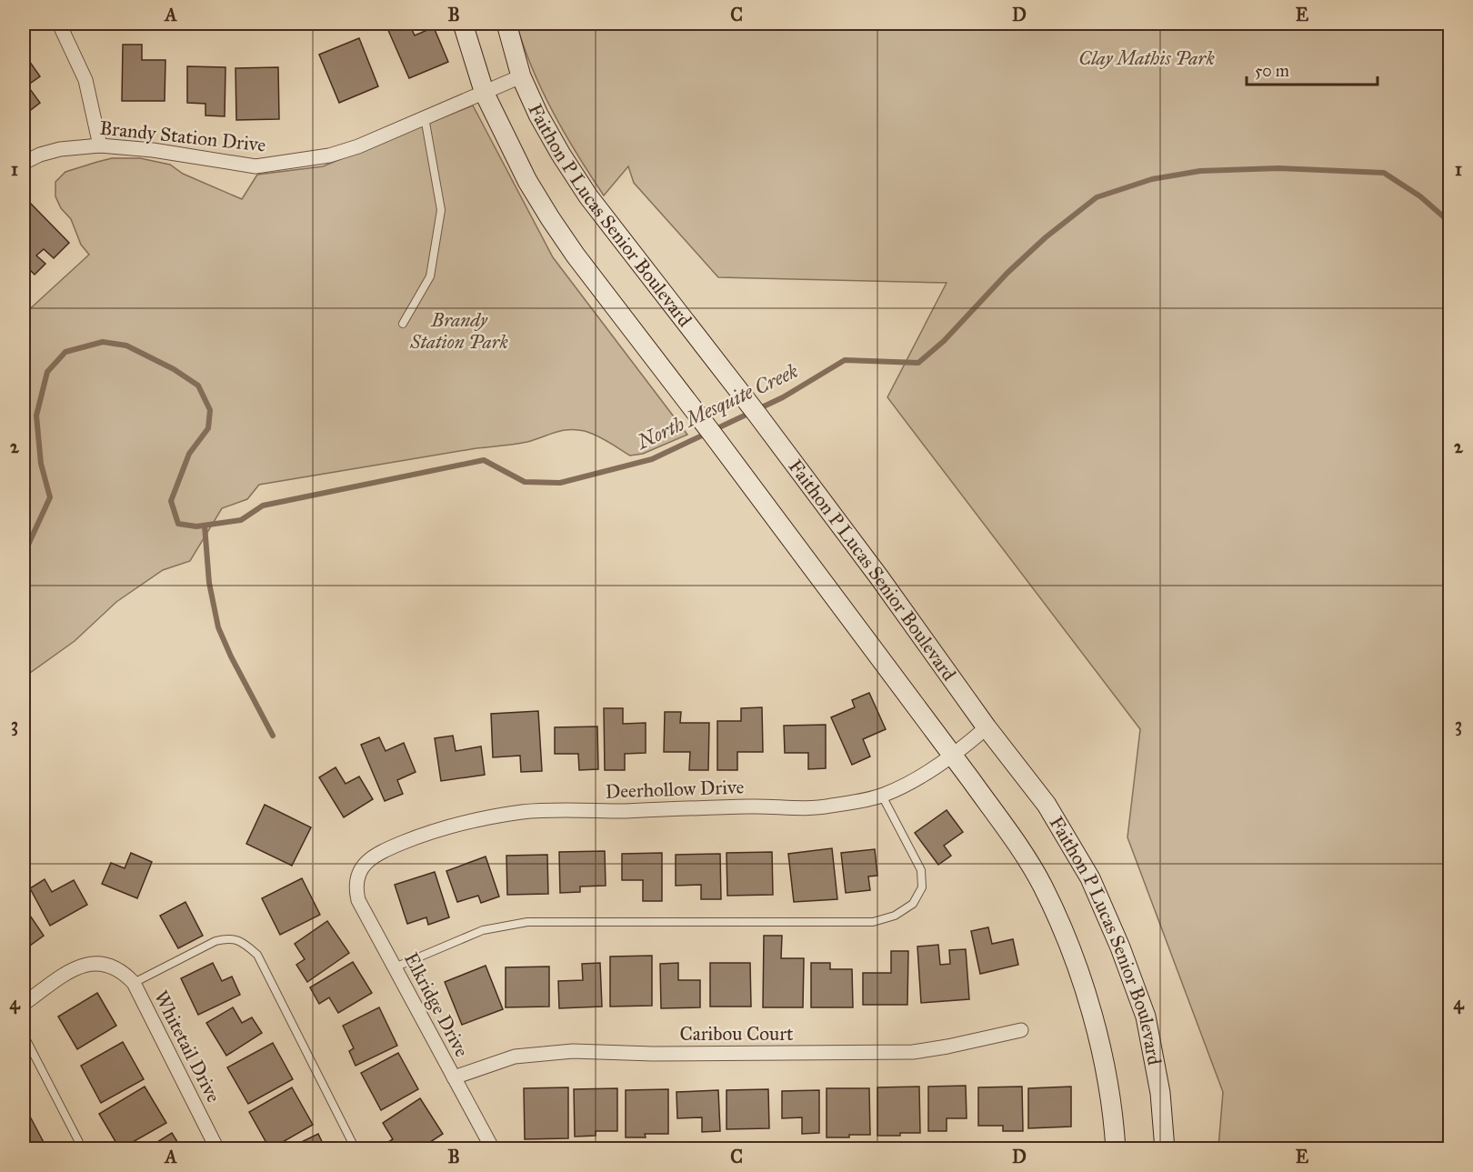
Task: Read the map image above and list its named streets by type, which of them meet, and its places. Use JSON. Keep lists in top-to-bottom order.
{
  "streets": {
    "main road": ["Faithon P Lucas Senior Boulevard"],
    "street": [
      "Brandy Station Drive",
      "Deerhollow Drive",
      "Elkridge Drive",
      "Caribou Court",
      "Whitetail Drive"
    ]
  },
  "crossings": [
    ["Brandy Station Drive", "Faithon P Lucas Senior Boulevard"],
    ["Faithon P Lucas Senior Boulevard", "Deerhollow Drive"],
    ["Deerhollow Drive", "Elkridge Drive"],
    ["Elkridge Drive", "Caribou Court"]
  ],
  "water": ["North Mesquite Creek"],
  "parks": ["Clay Mathis Park", "Brandy Station Park"],
  "scale_bar": "50 m",
  "grid": {
    "columns": [
      "A",
      "B",
      "C",
      "D",
      "E"
    ],
    "rows": [
      "1",
      "2",
      "3",
      "4"
    ]
  }
}
